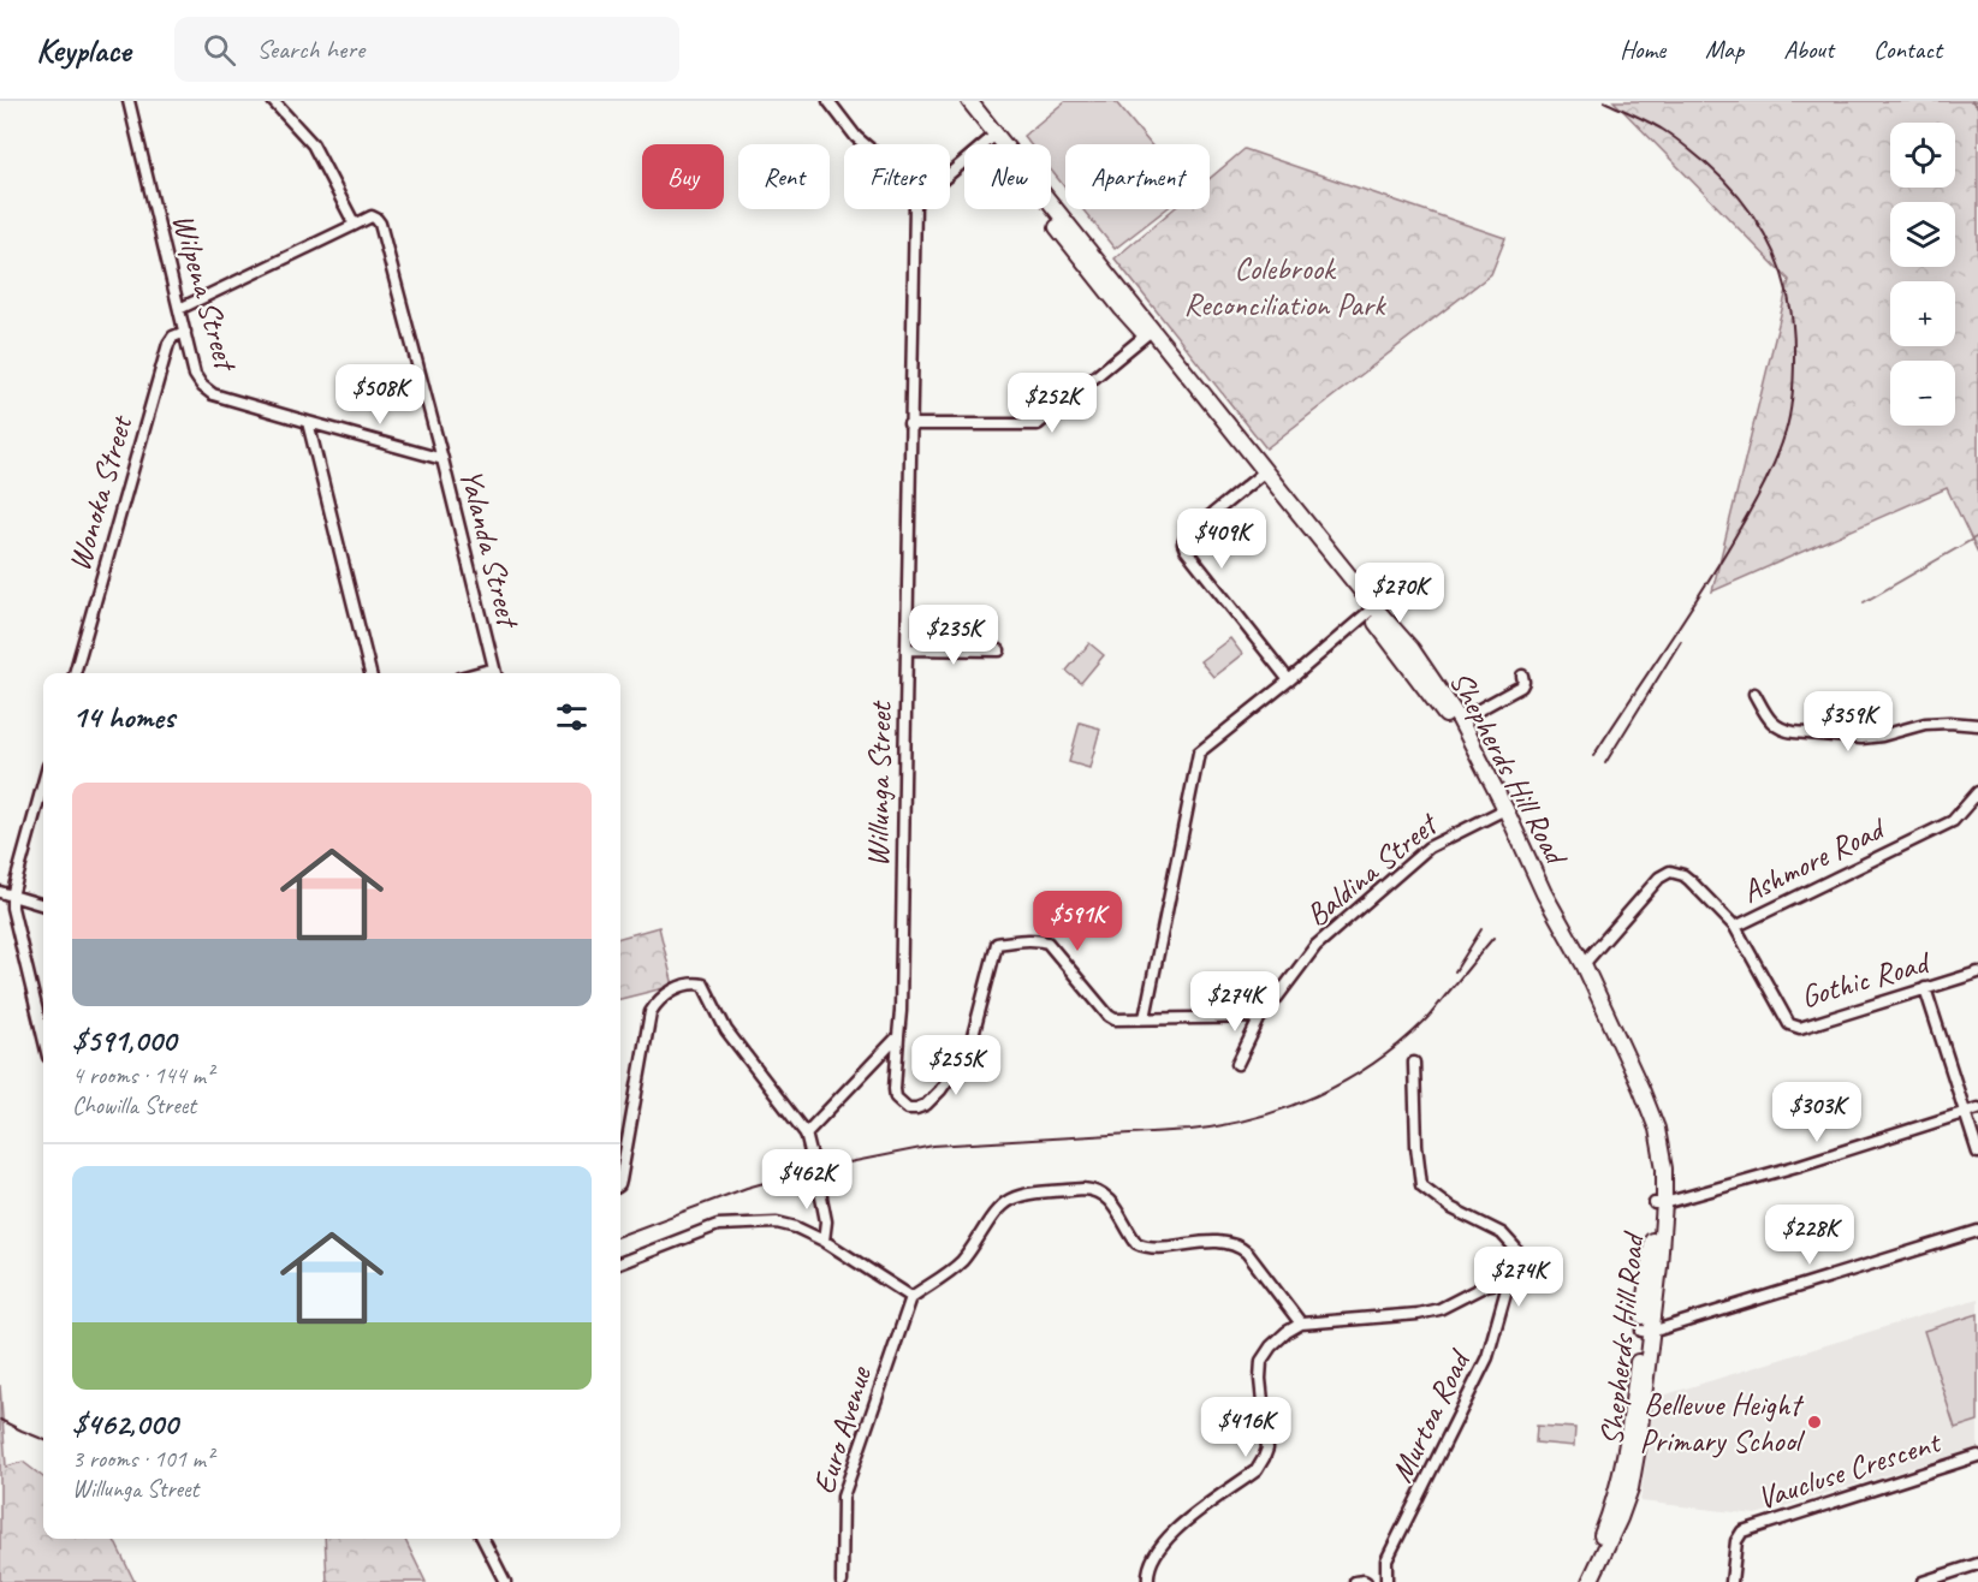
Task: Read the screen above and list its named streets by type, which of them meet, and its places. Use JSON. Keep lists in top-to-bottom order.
{
  "streets": {
    "main road": ["Shepherds Hill Road"],
    "street": [
      "Wilpena Street",
      "Wonoka Street",
      "Yalanda Street",
      "Willunga Street",
      "Ashmore Road",
      "Baldina Street",
      "Gothic Road",
      "Murtoa Road",
      "Euro Avenue",
      "Vaucluse Crescent"
    ]
  },
  "crossings": [
    ["Wilpena Street", "Wonoka Street"],
    ["Wilpena Street", "Yalanda Street"],
    ["Shepherds Hill Road", "Ashmore Road"],
    ["Shepherds Hill Road", "Baldina Street"],
    ["Ashmore Road", "Gothic Road"]
  ],
  "parks": ["Colebrook Reconciliation Park"],
  "places": ["Bellevue Height Primary School"],
  "page": {
    "header": "Keyplace",
    "search": "Search here",
    "nav": [
      "Home",
      "Map",
      "About",
      "Contact"
    ],
    "map_buttons": ["+", "−"],
    "chip": [
      "Buy",
      "Rent",
      "Filters",
      "New",
      "Apartment"
    ],
    "price": [
      "$508K",
      "$252K",
      "$409K",
      "$270K",
      "$235K",
      "$359K",
      "$591K",
      "$274K",
      "$255K",
      "$303K",
      "$462K",
      "$228K",
      "$274K",
      "$416K"
    ],
    "heading": "14 homes",
    "list": [
      {
        "name": "$591,000",
        "note": "4 rooms · 144 m² · Chowilla Street"
      },
      {
        "name": "$462,000",
        "note": "3 rooms · 101 m² · Willunga Street"
      }
    ]
  }
}
